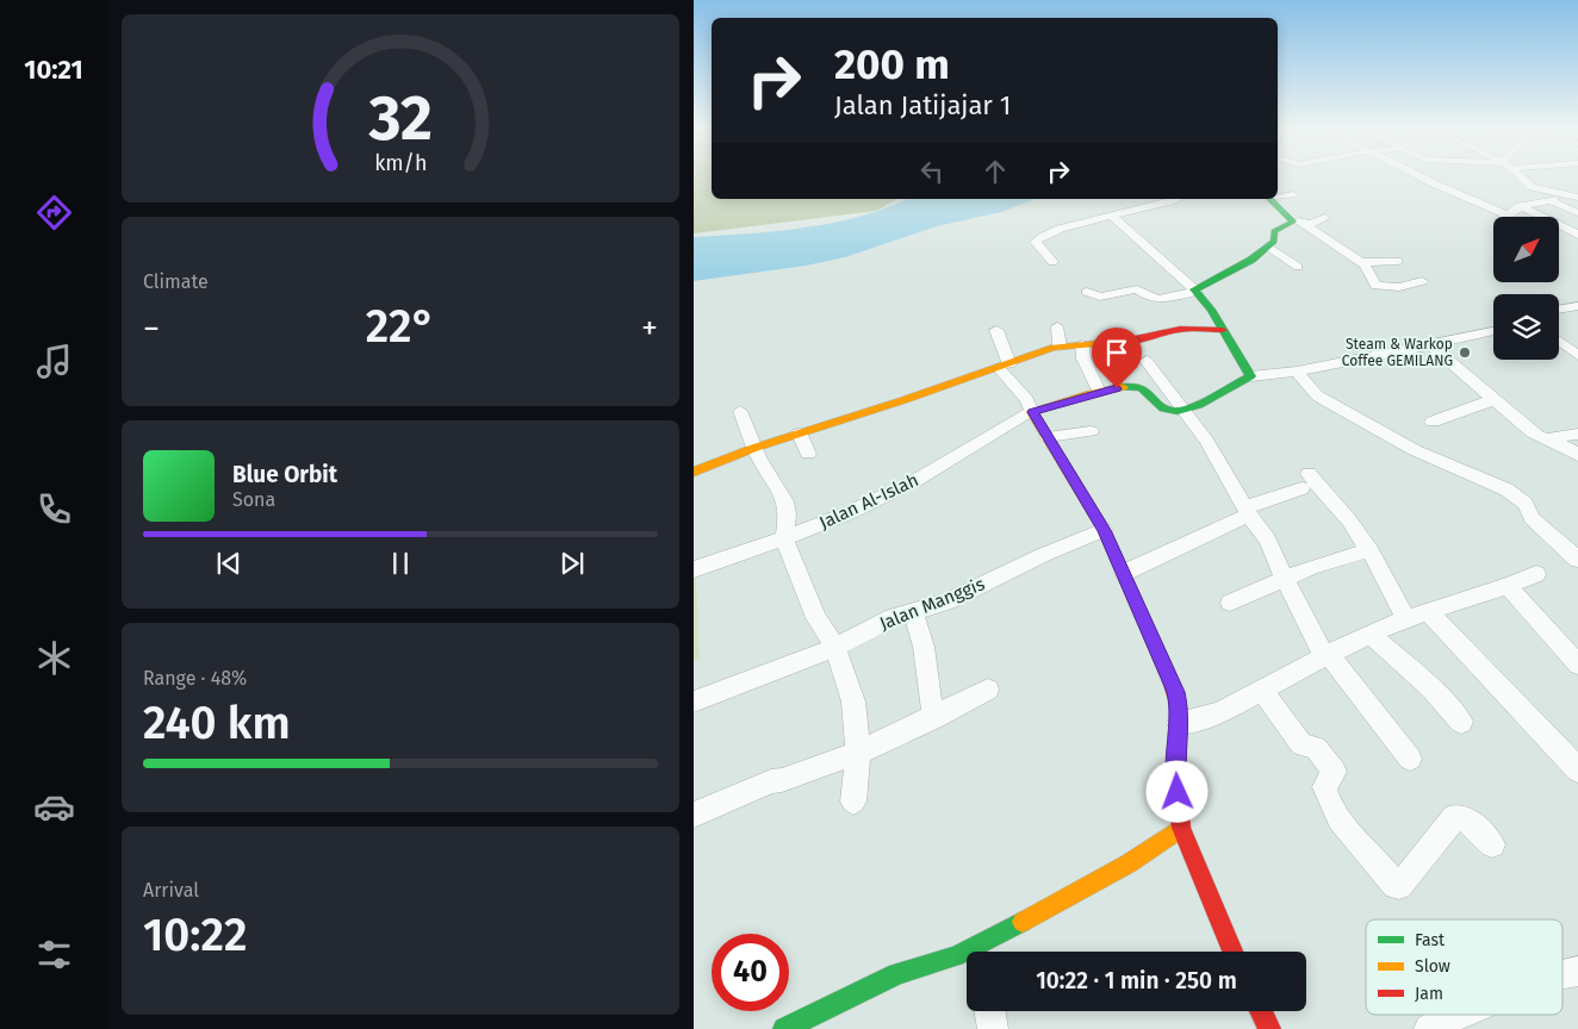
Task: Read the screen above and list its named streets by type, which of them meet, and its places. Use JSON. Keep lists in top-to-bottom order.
{
  "streets": {
    "street": ["Jalan Al-Islah", "Jalan Manggis"]
  },
  "places": ["Steam & Warkop Coffee GEMILANG"],
  "legend": ["Fast", "Slow", "Jam"],
  "north": "top right",
  "page": {
    "tabs": "10:21",
    "turn": ["200 m", "Jalan Jatijajar 1"],
    "tile": [
      "Climate",
      ["Range · 48%", "240 km"],
      ["Arrival", "10:22"]
    ],
    "heat": ["−", "22°", "+"],
    "song": ["Blue Orbit", "Sona"],
    "limit": "40",
    "trip": "10:22 · 1 min · 250 m",
    "gauge": ["32", "km/h"]
  }
}
